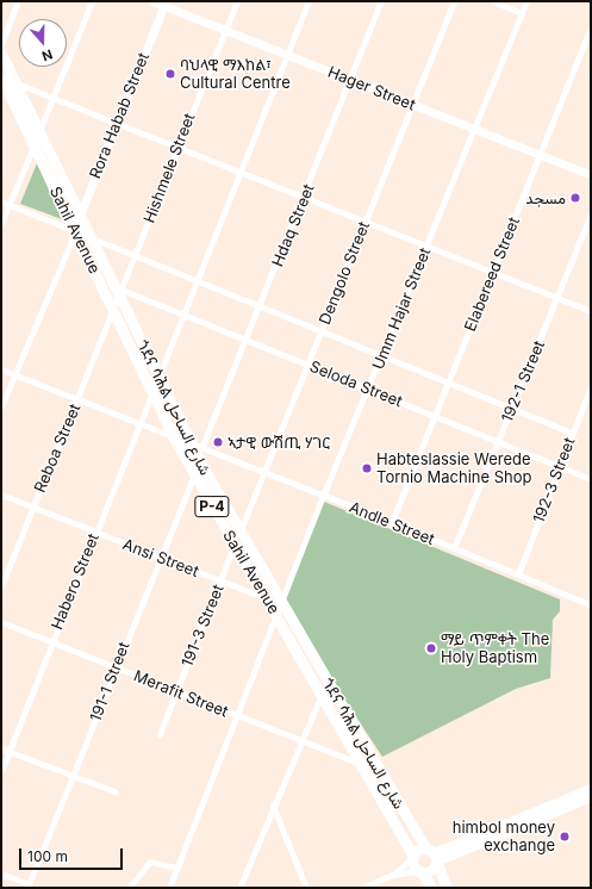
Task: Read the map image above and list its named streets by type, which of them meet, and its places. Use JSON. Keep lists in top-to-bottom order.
{
  "streets": {
    "highway": ["Sahil Avenue", "ጎደና ሳሕል شارع الساحل", "P-4"],
    "street": [
      "Hager Street",
      "Rora Habab Street",
      "Hishmele Street",
      "Hdaq Street",
      "Dengolo Street",
      "Elabereed Street",
      "Umm Hajar Street",
      "192-1 Street",
      "Seloda Street",
      "Reboa Street",
      "192-3 Street",
      "Andle Street",
      "Ansi Street",
      "Habero Street",
      "191-3 Street",
      "191-1 Street",
      "Merafit Street"
    ]
  },
  "crossings": [
    ["Hager Street", "Rora Habab Street"],
    ["Hager Street", "Hishmele Street"],
    ["Hager Street", "Hdaq Street"],
    ["Hager Street", "Dengolo Street"],
    ["Hager Street", "Elabereed Street"],
    ["Hager Street", "Umm Hajar Street"],
    ["Hager Street", "Habero Street"],
    ["Rora Habab Street", "Sahil Avenue"],
    ["Rora Habab Street", "ጎደና ሳሕል شارع الساحل"],
    ["Hishmele Street", "Sahil Avenue"],
    ["Hishmele Street", "Seloda Street"],
    ["Hishmele Street", "ጎደና ሳሕል شارع الساحل"],
    ["Hishmele Street", "Reboa Street"],
    ["Hdaq Street", "Seloda Street"],
    ["Hdaq Street", "ጎደና ሳሕል شارع الساحل"],
    ["Hdaq Street", "Andle Street"],
    ["Sahil Avenue", "Dengolo Street"],
    ["Sahil Avenue", "Umm Hajar Street"],
    ["Sahil Avenue", "ጎደና ሳሕል شارع الساحل"],
    ["Sahil Avenue", "Reboa Street"],
    ["Sahil Avenue", "Andle Street"],
    ["Sahil Avenue", "Ansi Street"],
    ["Sahil Avenue", "Habero Street"],
    ["Sahil Avenue", "191-3 Street"],
    ["Sahil Avenue", "191-1 Street"],
    ["Sahil Avenue", "Merafit Street"],
    ["Dengolo Street", "Seloda Street"],
    ["Dengolo Street", "ጎደና ሳሕል شارع الساحل"],
    ["Dengolo Street", "Andle Street"],
    ["Dengolo Street", "191-3 Street"],
    ["Elabereed Street", "Seloda Street"],
    ["Elabereed Street", "Andle Street"],
    ["Umm Hajar Street", "Seloda Street"],
    ["Umm Hajar Street", "ጎደና ሳሕል شارع الساحل"],
    ["Umm Hajar Street", "Andle Street"],
    ["Umm Hajar Street", "Ansi Street"],
    ["Umm Hajar Street", "Merafit Street"],
    ["192-1 Street", "Seloda Street"],
    ["192-1 Street", "Andle Street"],
    ["Seloda Street", "ጎደና ሳሕል شارع الساحل"],
    ["Seloda Street", "192-3 Street"],
    ["Seloda Street", "Habero Street"],
    ["ጎደና ሳሕል شارع الساحل", "Andle Street"],
    ["ጎደና ሳሕል شارع الساحل", "Ansi Street"],
    ["ጎደና ሳሕል شارع الساحل", "Habero Street"],
    ["ጎደና ሳሕል شارع الساحل", "191-1 Street"],
    ["Reboa Street", "Andle Street"],
    ["Reboa Street", "Ansi Street"],
    ["192-3 Street", "Andle Street"],
    ["Andle Street", "Habero Street"],
    ["Ansi Street", "Habero Street"],
    ["Ansi Street", "191-3 Street"],
    ["Ansi Street", "191-1 Street"],
    ["Habero Street", "Merafit Street"],
    ["191-3 Street", "Merafit Street"],
    ["191-1 Street", "Merafit Street"]
  ],
  "places": [
    "ባህላዊ ማእከል፣ Cultural Centre",
    "مسجد",
    "ኣታዊ ውሽጢ ሃገር",
    "Habteslassie Werede Tornio Machine Shop",
    "ማይ ጥምቀት The Holy Baptism",
    "himbol money exchange"
  ],
  "scale_bar": "100 m",
  "north": "bottom"
}
